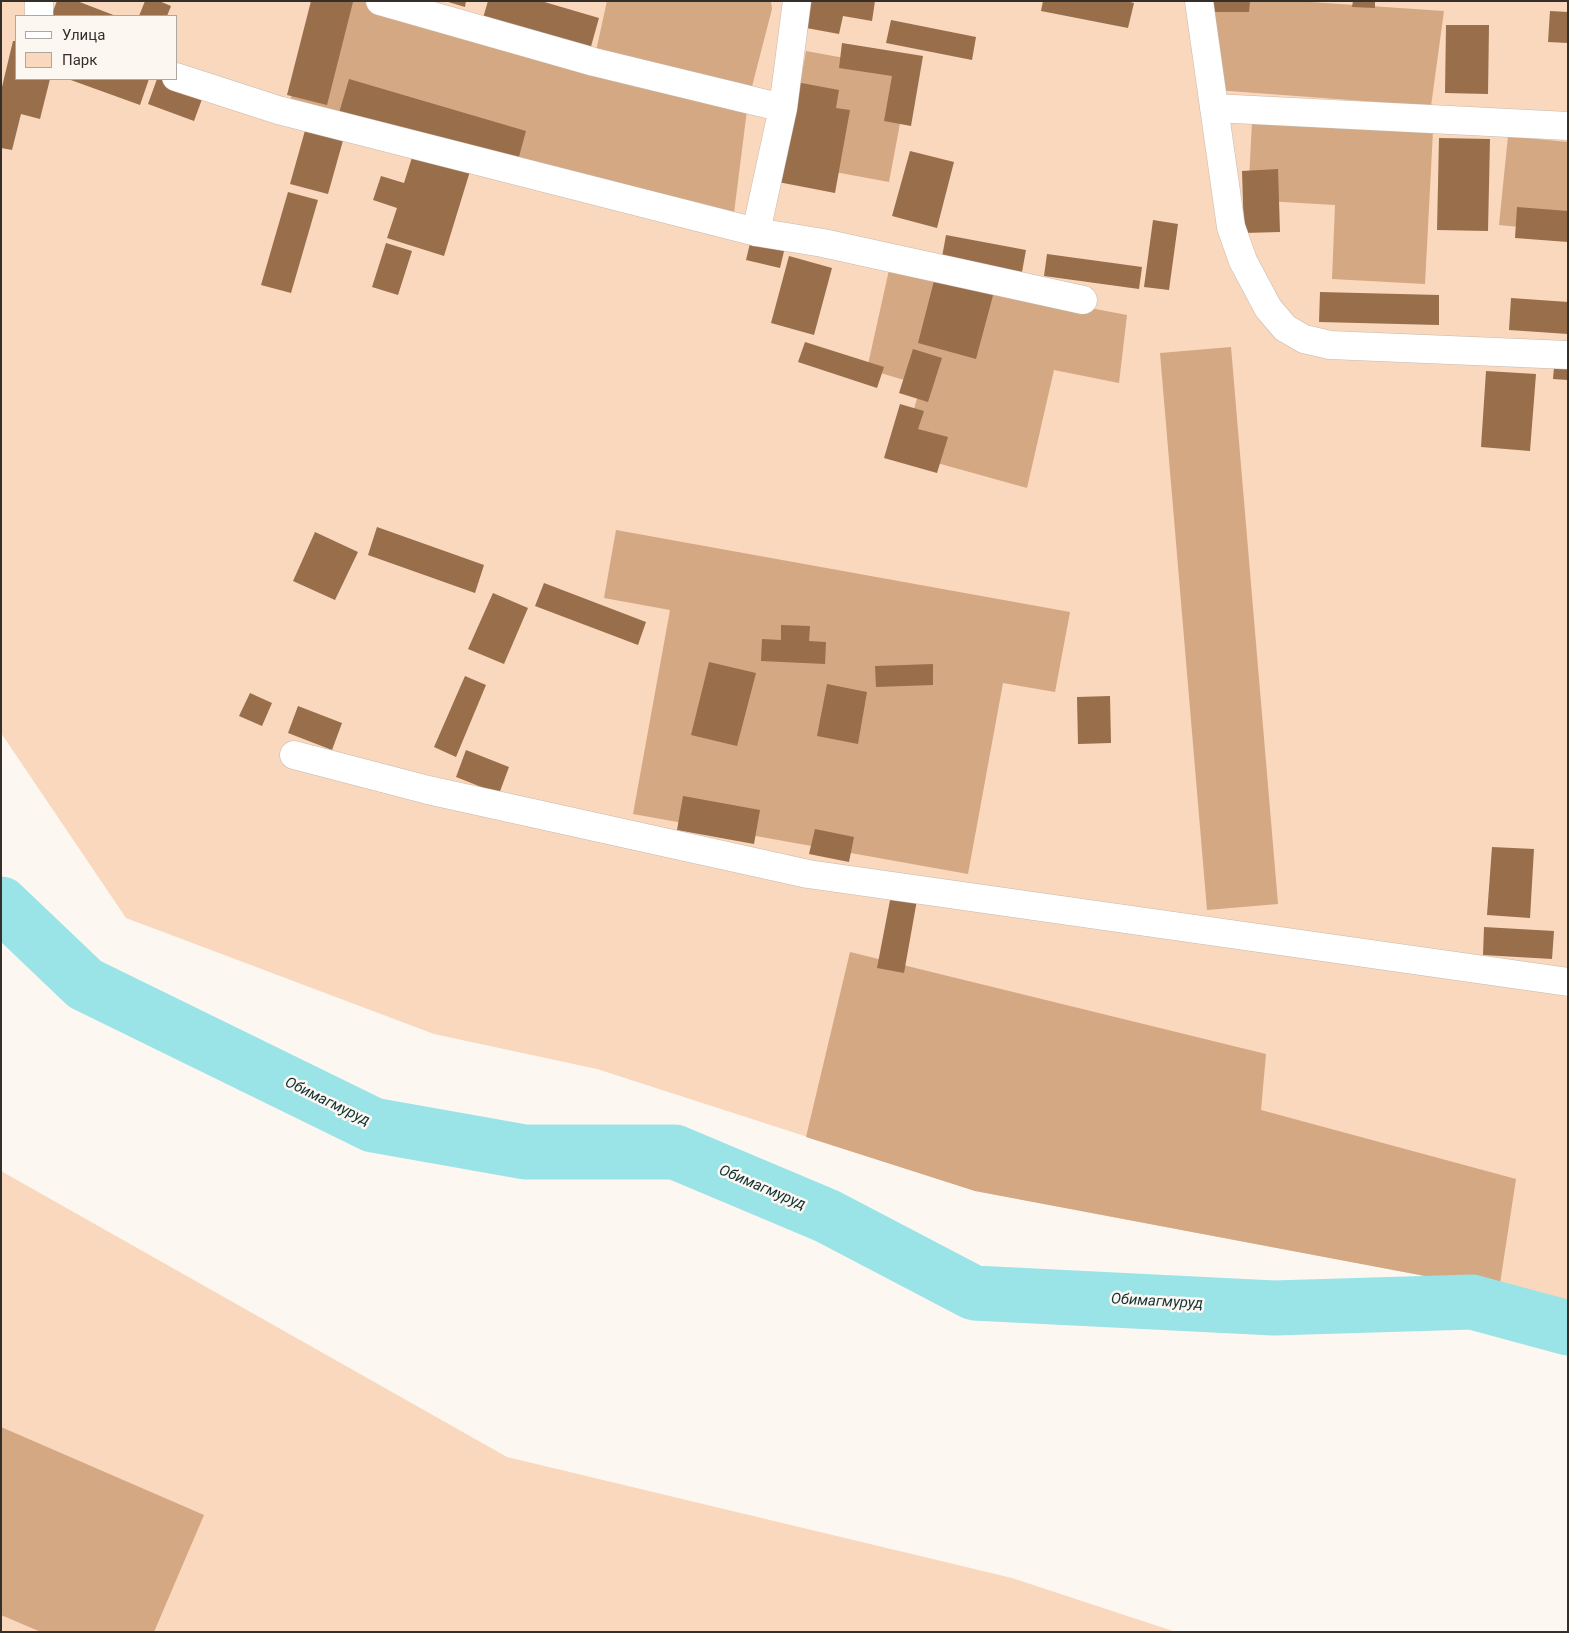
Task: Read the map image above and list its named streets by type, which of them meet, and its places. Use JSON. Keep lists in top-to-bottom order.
{
  "water": ["Обимагмуруд"],
  "legend": ["Улица", "Парк"]
}
